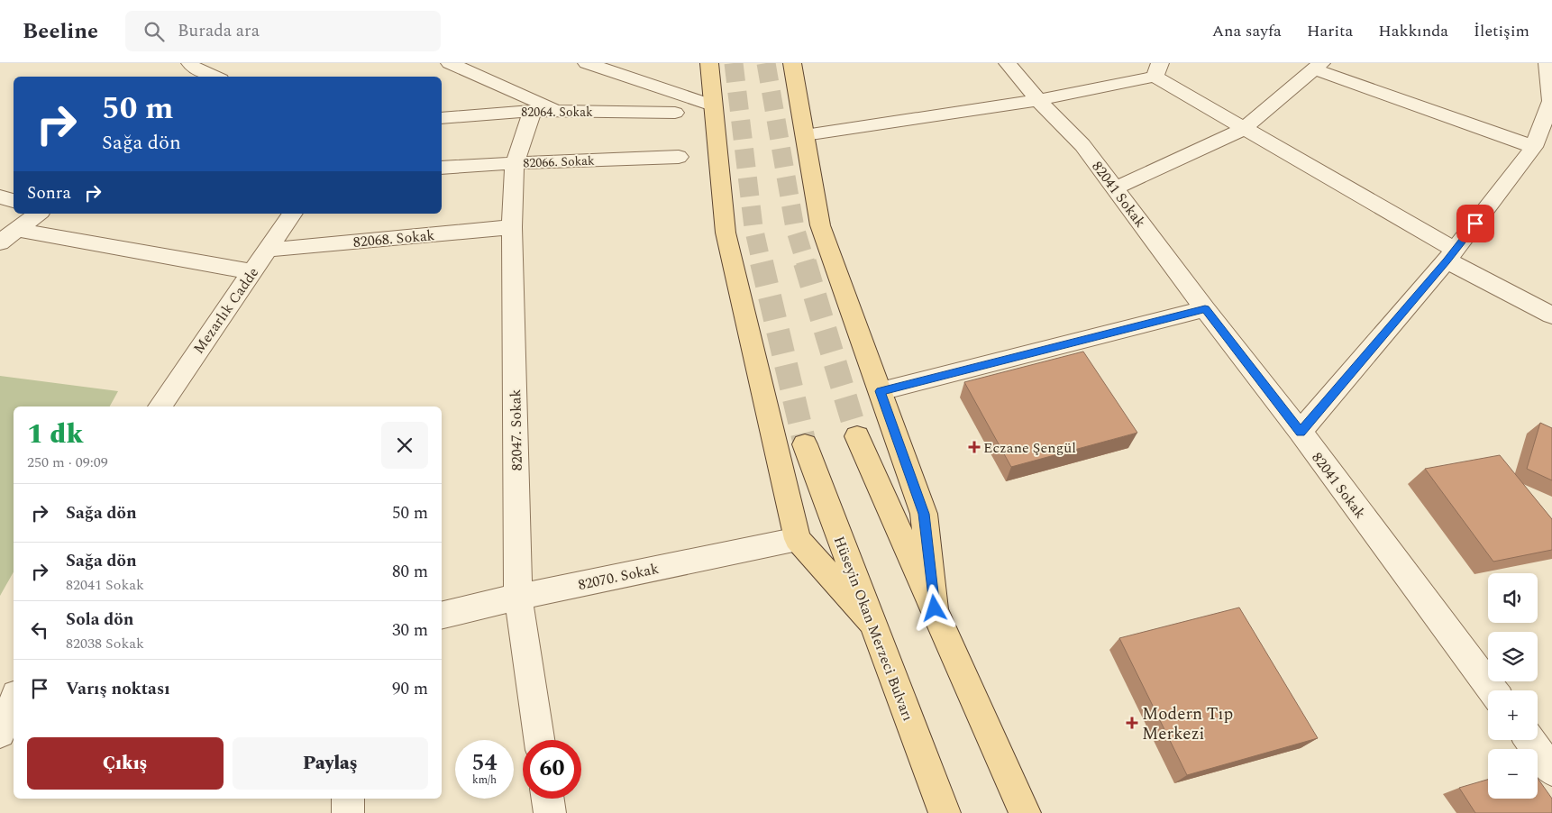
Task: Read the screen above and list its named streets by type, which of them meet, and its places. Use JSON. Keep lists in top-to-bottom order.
{
  "streets": {
    "main road": ["Hüseyin Okan Merzeci Bulvarı"],
    "street": [
      "82064. Sokak",
      "82066. Sokak",
      "82041 Sokak",
      "82068. Sokak",
      "Mezarlık Cadde",
      "82047. Sokak",
      "82070. Sokak"
    ]
  },
  "crossings": [
    ["82064. Sokak", "82047. Sokak"],
    ["82066. Sokak", "82047. Sokak"],
    ["82068. Sokak", "82047. Sokak"],
    ["82047. Sokak", "82070. Sokak"]
  ],
  "places": {
    "health": ["Eczane Şengül", "Modern Tıp Merkezi"]
  },
  "page": {
    "header": "Beeline",
    "search": "Burada ara",
    "nav": [
      "Ana sayfa",
      "Harita",
      "Hakkında",
      "İletişim"
    ],
    "turn": ["50 m", "Sağa dön"],
    "then": "Sonra",
    "heading": ["1 dk", "250 m · 09:09"],
    "list": [
      {
        "name": "Sağa dön",
        "value": "50 m"
      },
      {
        "name": "Sağa dön",
        "note": "82041 Sokak",
        "value": "80 m"
      },
      {
        "name": "Sola dön",
        "note": "82038 Sokak",
        "value": "30 m"
      },
      {
        "name": "Varış noktası",
        "value": "90 m"
      }
    ],
    "map_buttons": ["+", "−"],
    "buttons": ["Çıkış", "Paylaş"],
    "speed": "54 km/h",
    "limit": "60"
  }
}
